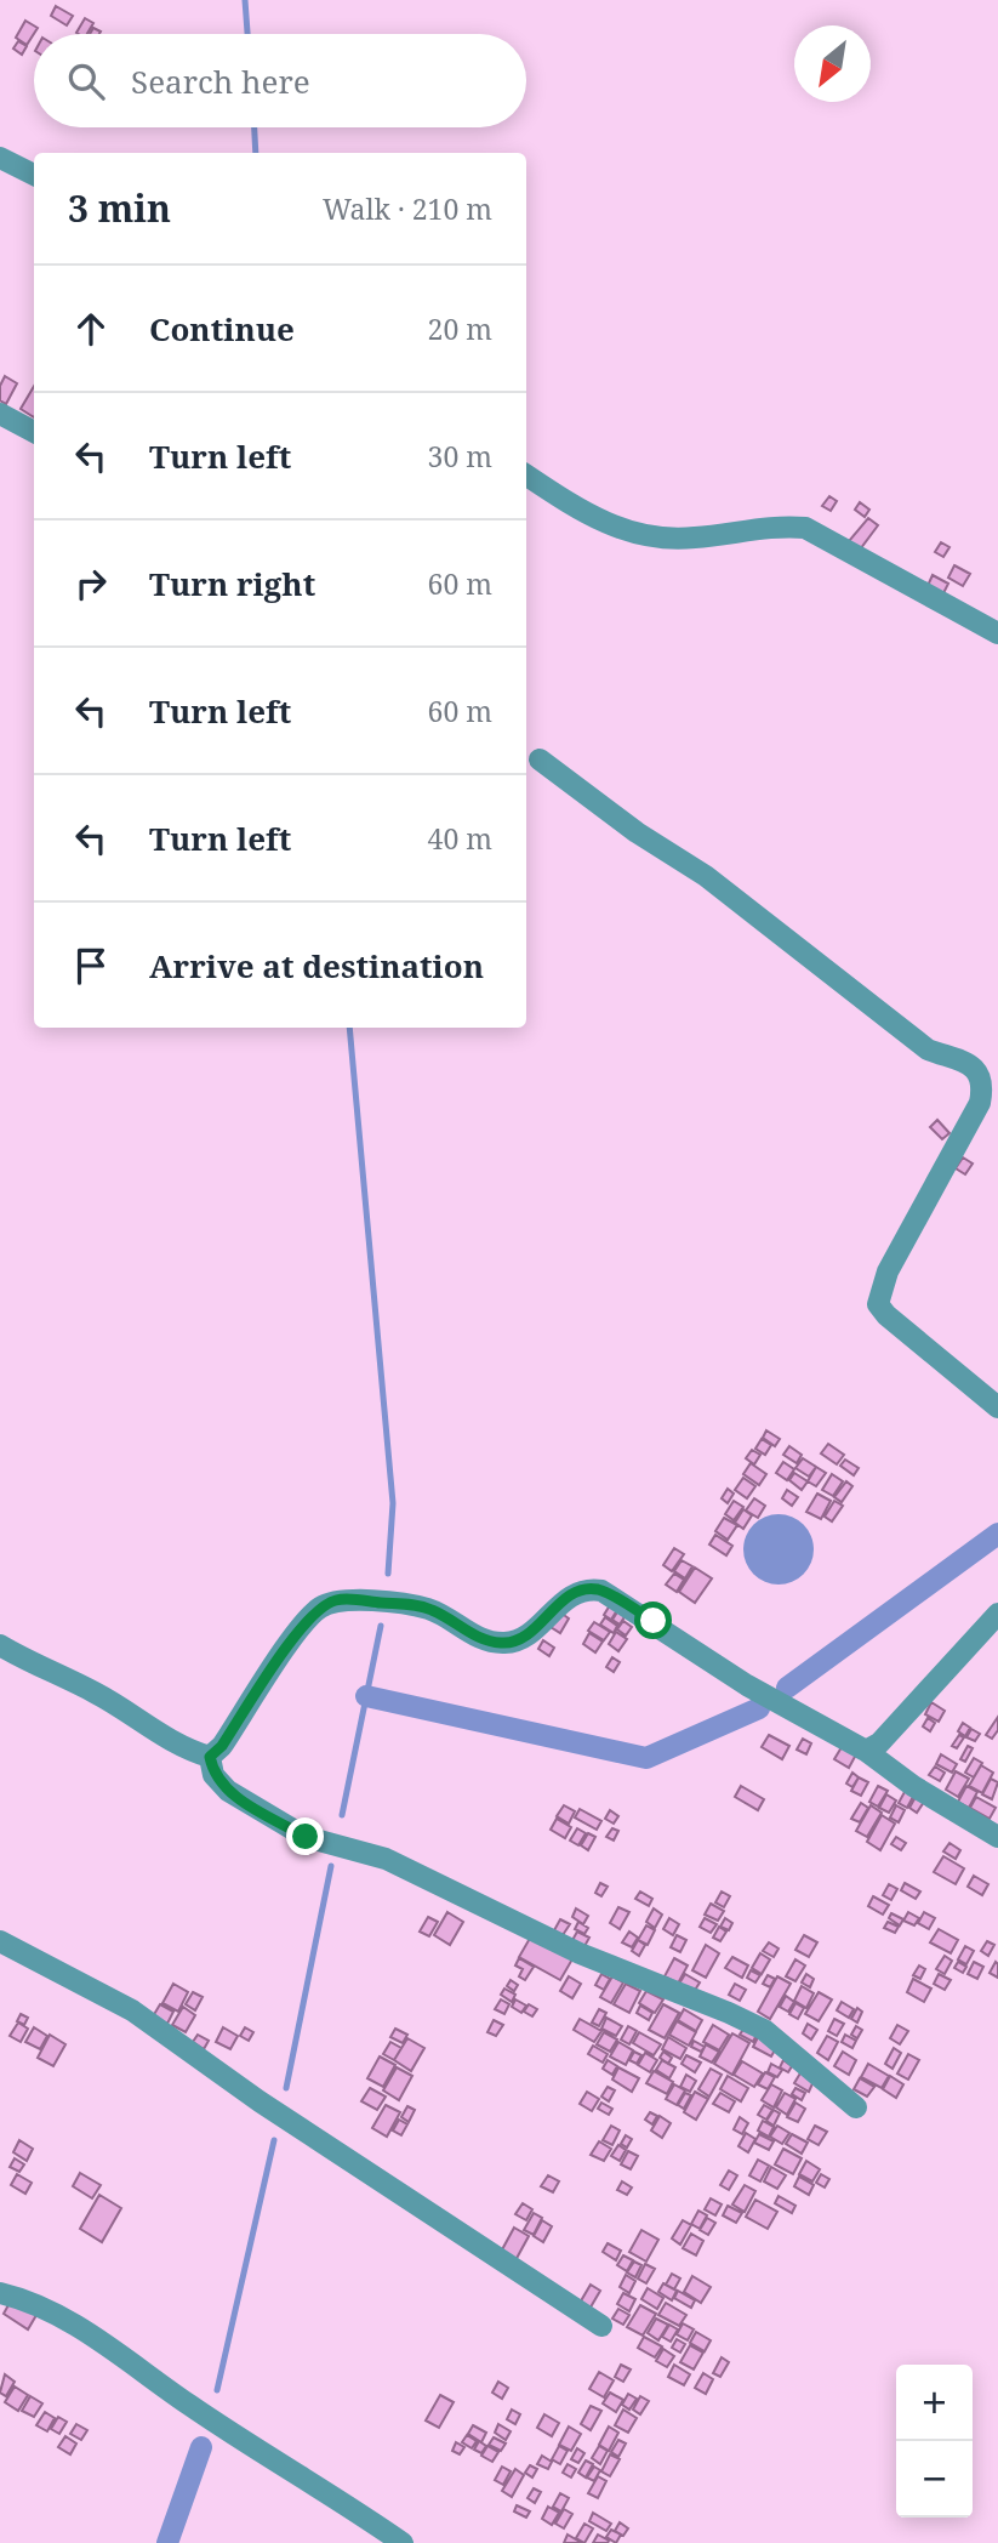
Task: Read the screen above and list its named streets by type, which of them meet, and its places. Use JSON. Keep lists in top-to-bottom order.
{
  "north": "bottom left",
  "page": {
    "search": "Search here",
    "heading": ["3 min", "Walk · 210 m"],
    "list": [
      ["Continue", "20 m"],
      ["Turn left", "30 m"],
      ["Turn right", "60 m"],
      ["Turn left", "60 m"],
      ["Turn left", "40 m"],
      "Arrive at destination"
    ],
    "map_buttons": ["+", "−"]
  }
}
